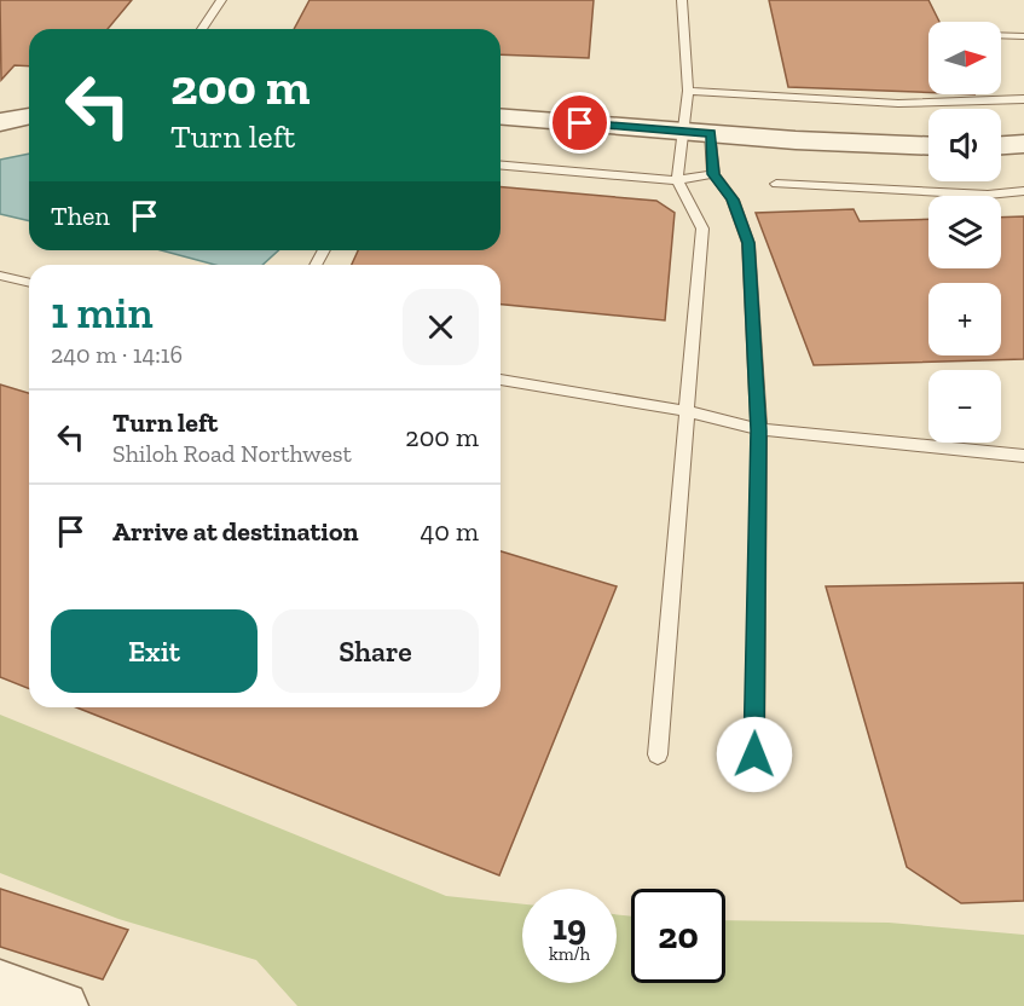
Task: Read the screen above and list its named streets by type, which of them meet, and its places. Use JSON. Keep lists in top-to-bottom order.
{
  "north": "right",
  "page": {
    "map_buttons": ["+", "−"],
    "turn": ["200 m", "Turn left"],
    "then": "Then",
    "heading": ["1 min", "240 m · 14:16"],
    "list": [
      {
        "name": "Turn left",
        "note": "Shiloh Road Northwest",
        "value": "200 m"
      },
      {
        "name": "Arrive at destination",
        "value": "40 m"
      }
    ],
    "buttons": ["Exit", "Share"],
    "speed": "19 km/h",
    "limit": "20"
  }
}
